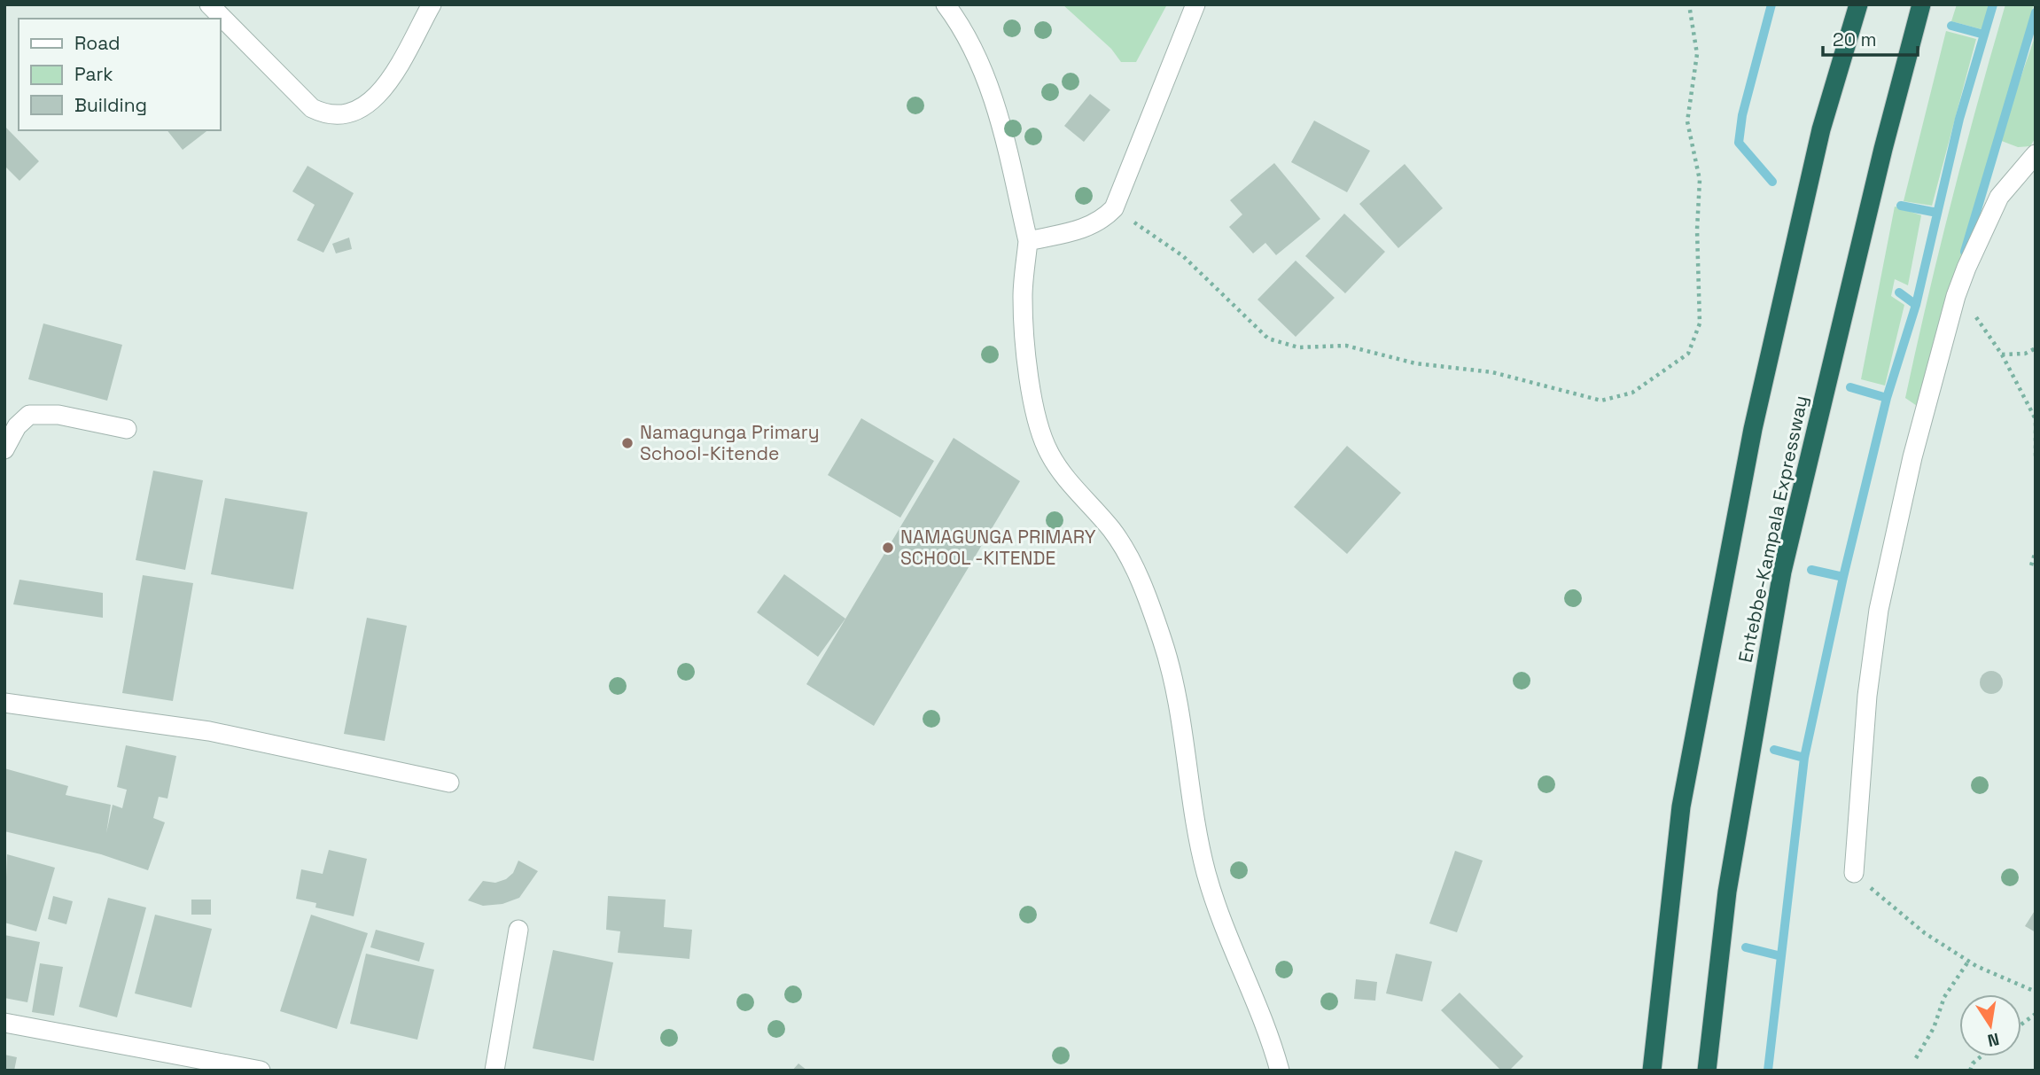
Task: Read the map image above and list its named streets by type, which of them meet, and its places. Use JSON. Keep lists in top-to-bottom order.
{
  "streets": {
    "highway": ["Entebbe-Kampala Expressway"]
  },
  "places": ["Namagunga Primary School-Kitende", "NAMAGUNGA PRIMARY SCHOOL -KITENDE"],
  "legend": ["Road", "Park", "Building"],
  "scale_bar": "20 m",
  "north": "bottom"
}
